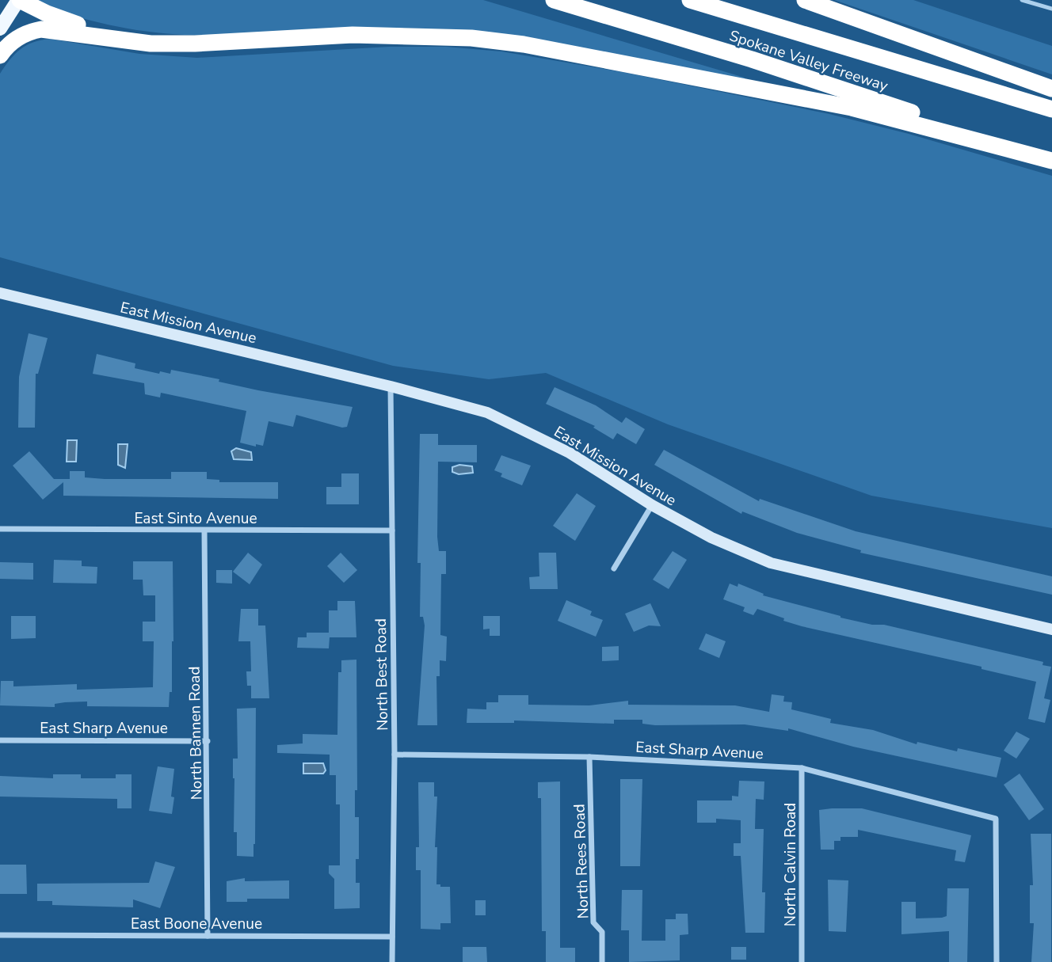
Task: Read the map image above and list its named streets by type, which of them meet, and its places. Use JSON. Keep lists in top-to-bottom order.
{
  "streets": {
    "highway": ["Spokane Valley Freeway"],
    "street": [
      "East Mission Avenue",
      "East Sinto Avenue",
      "North Best Road",
      "East Sharp Avenue",
      "North Bannen Road",
      "North Rees Road",
      "North Calvin Road",
      "East Boone Avenue"
    ]
  },
  "crossings": [
    ["East Mission Avenue", "North Best Road"],
    ["East Sinto Avenue", "North Best Road"],
    ["East Sinto Avenue", "North Bannen Road"],
    ["North Best Road", "East Sharp Avenue"],
    ["North Best Road", "East Boone Avenue"],
    ["East Sharp Avenue", "North Bannen Road"],
    ["East Sharp Avenue", "North Rees Road"],
    ["East Sharp Avenue", "North Calvin Road"],
    ["North Bannen Road", "East Boone Avenue"]
  ]
}
